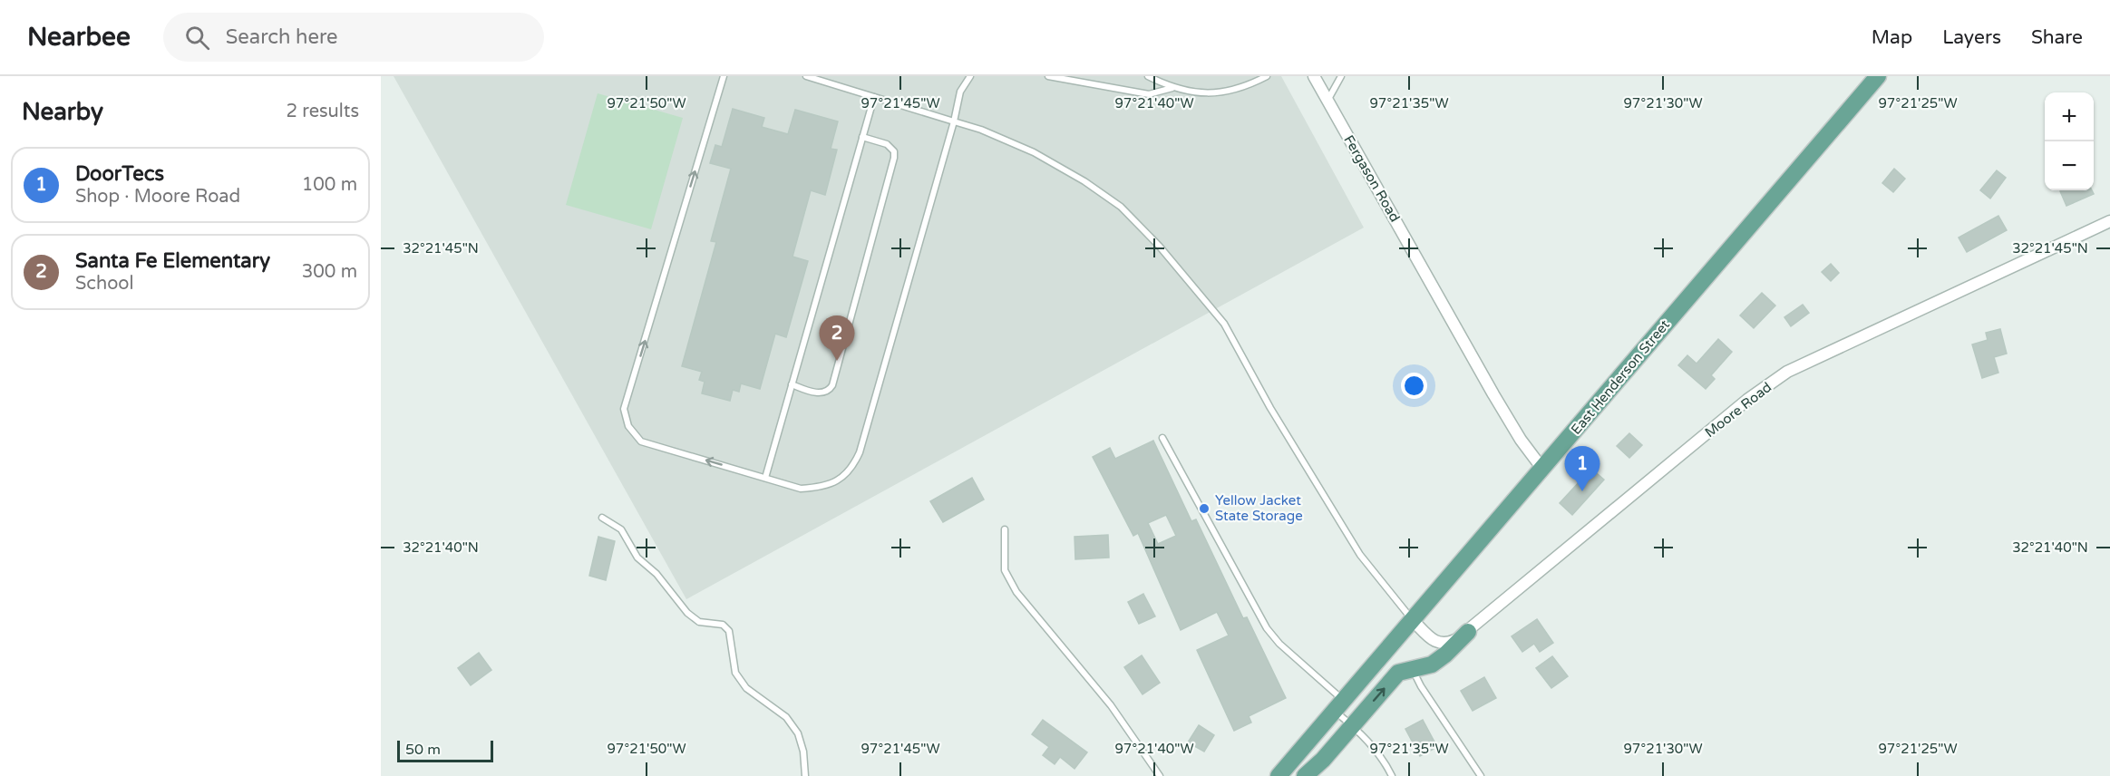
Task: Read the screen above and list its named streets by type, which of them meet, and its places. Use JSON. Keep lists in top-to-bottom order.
{
  "streets": {
    "main road": ["East Henderson Street"],
    "street": ["Fergason Road", "Moore Road"]
  },
  "crossings": [
    ["Fergason Road", "East Henderson Street"],
    ["East Henderson Street", "Moore Road"]
  ],
  "places": ["Yellow Jacket State Storage"],
  "scale_bar": "50 m",
  "page": {
    "header": "Nearbee",
    "search": "Search here",
    "nav": ["Map", "Layers", "Share"],
    "heading": ["Nearby", "2 results"],
    "map_buttons": ["+", "−"],
    "list": [
      {
        "mark": "1",
        "name": "DoorTecs",
        "note": "Shop · Moore Road",
        "value": "100 m"
      },
      {
        "mark": "2",
        "name": "Santa Fe Elementary",
        "note": "School",
        "value": "300 m"
      }
    ],
    "pins": ["2", "1"],
    "scale": "50 m"
  },
  "coordinates": [
    "97°21'50\"W",
    "97°21'45\"W",
    "97°21'40\"W",
    "97°21'35\"W",
    "97°21'30\"W",
    "97°21'25\"W",
    "32°21'45\"N",
    "32°21'40\"N"
  ]
}
